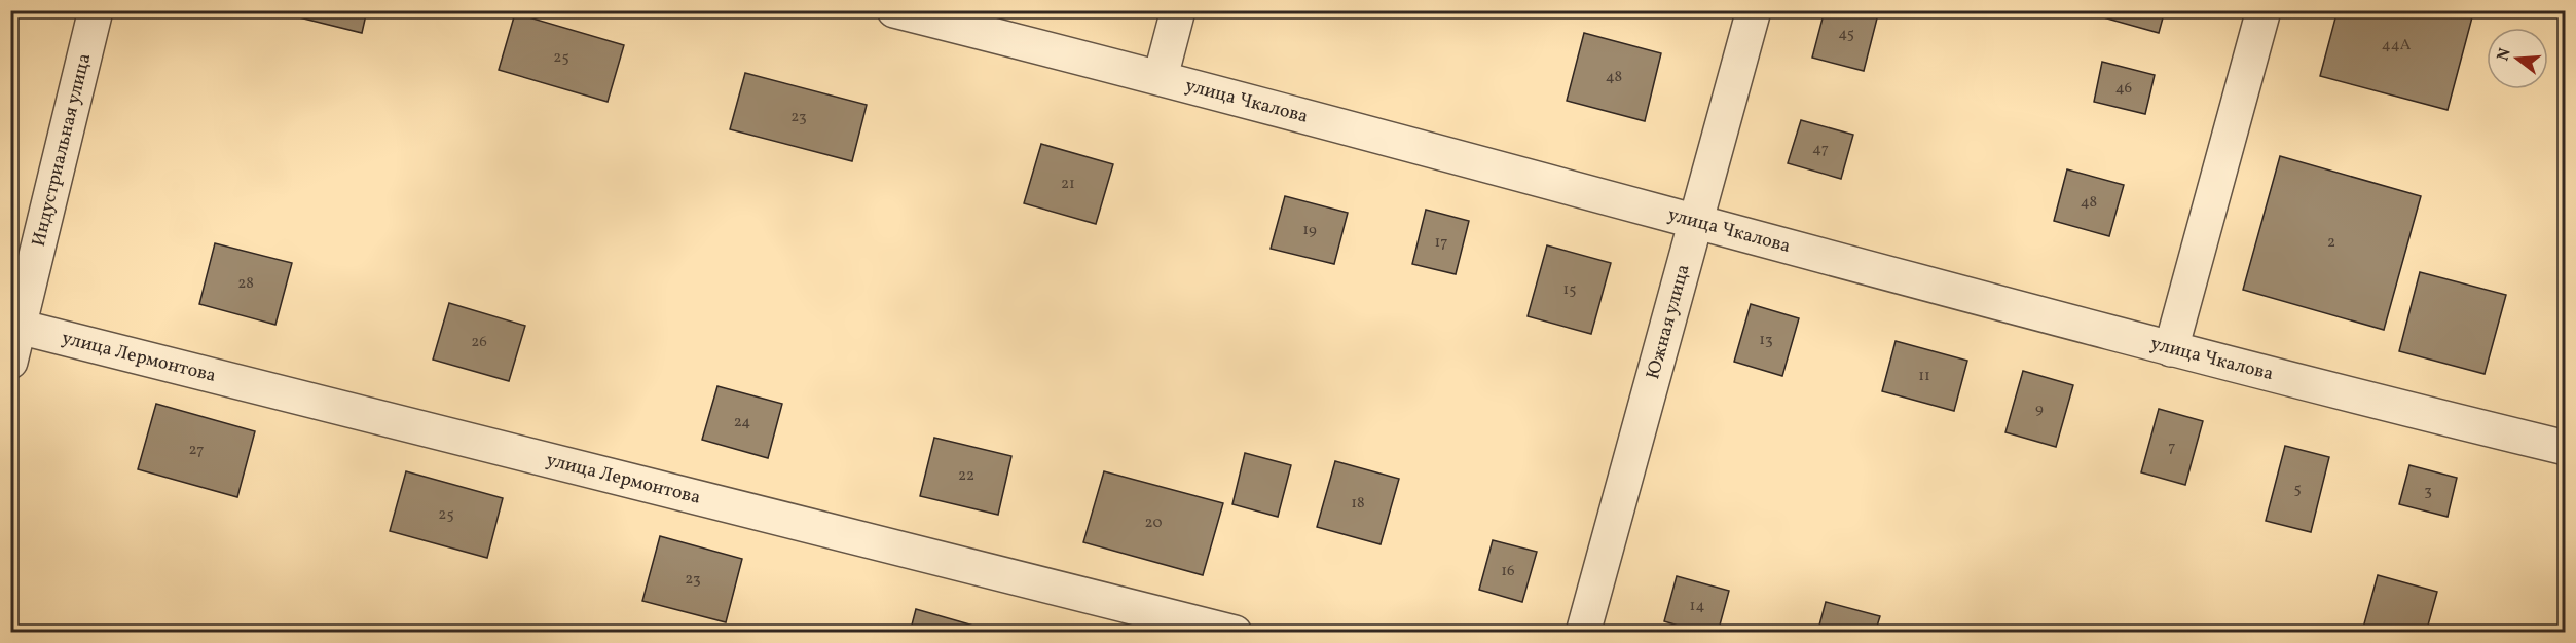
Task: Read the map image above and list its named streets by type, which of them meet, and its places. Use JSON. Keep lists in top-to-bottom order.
{
  "streets": {
    "street": [
      "улица Чкалова",
      "Индустриальная улица",
      "Южная улица",
      "улица Лермонтова"
    ]
  },
  "crossings": [
    ["улица Чкалова", "Южная улица"],
    ["Индустриальная улица", "улица Лермонтова"]
  ],
  "house_numbers": [
    "45",
    "44А",
    "25",
    "48",
    "46",
    "23",
    "47",
    "21",
    "48",
    "19",
    "17",
    "2",
    "28",
    "15",
    "13",
    "26",
    "11",
    "9",
    "24",
    "7",
    "27",
    "22",
    "5",
    "3",
    "18",
    "25",
    "20",
    "16",
    "23",
    "14"
  ],
  "north": "left"
}
